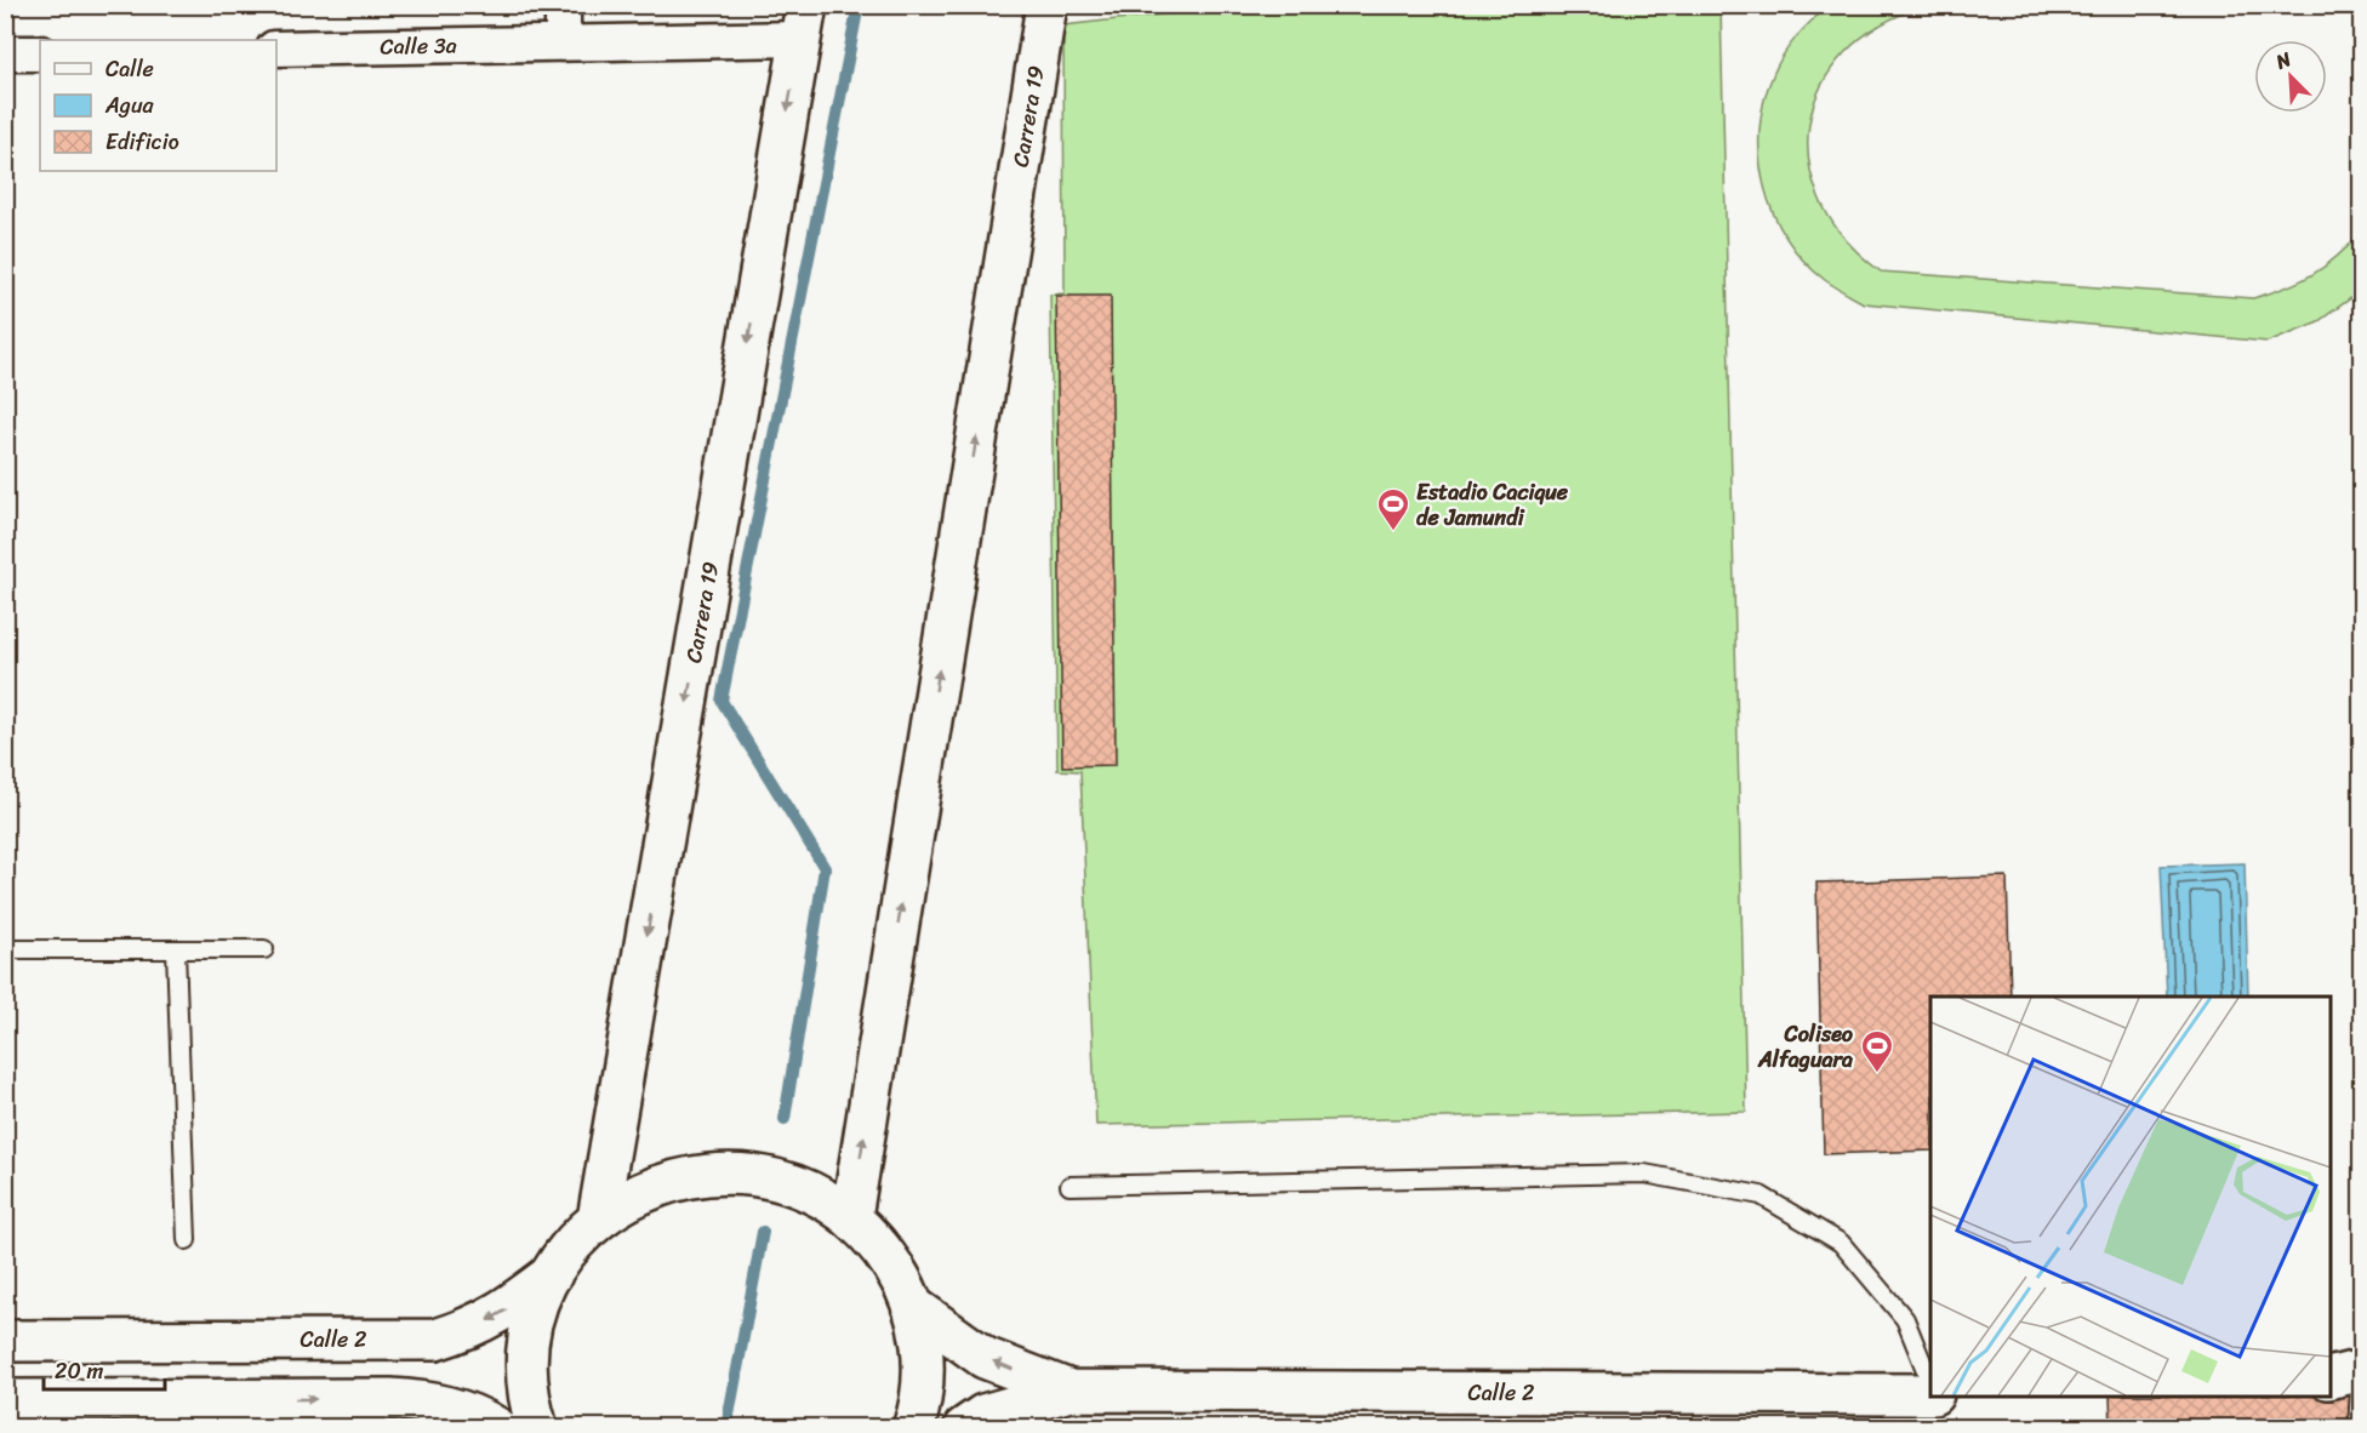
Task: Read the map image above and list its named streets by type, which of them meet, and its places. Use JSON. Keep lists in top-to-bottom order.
{
  "streets": {
    "main road": ["Carrera 19", "Calle 2"],
    "street": ["Calle 3a"]
  },
  "crossings": [
    ["Calle 3a", "Carrera 19"]
  ],
  "places": {
    "sports": ["Estadio Cacique de Jamundi", "Coliseo Alfaguara"]
  },
  "legend": ["Calle", "Agua", "Edificio"],
  "scale_bar": "20 m",
  "north": "top left"
}
